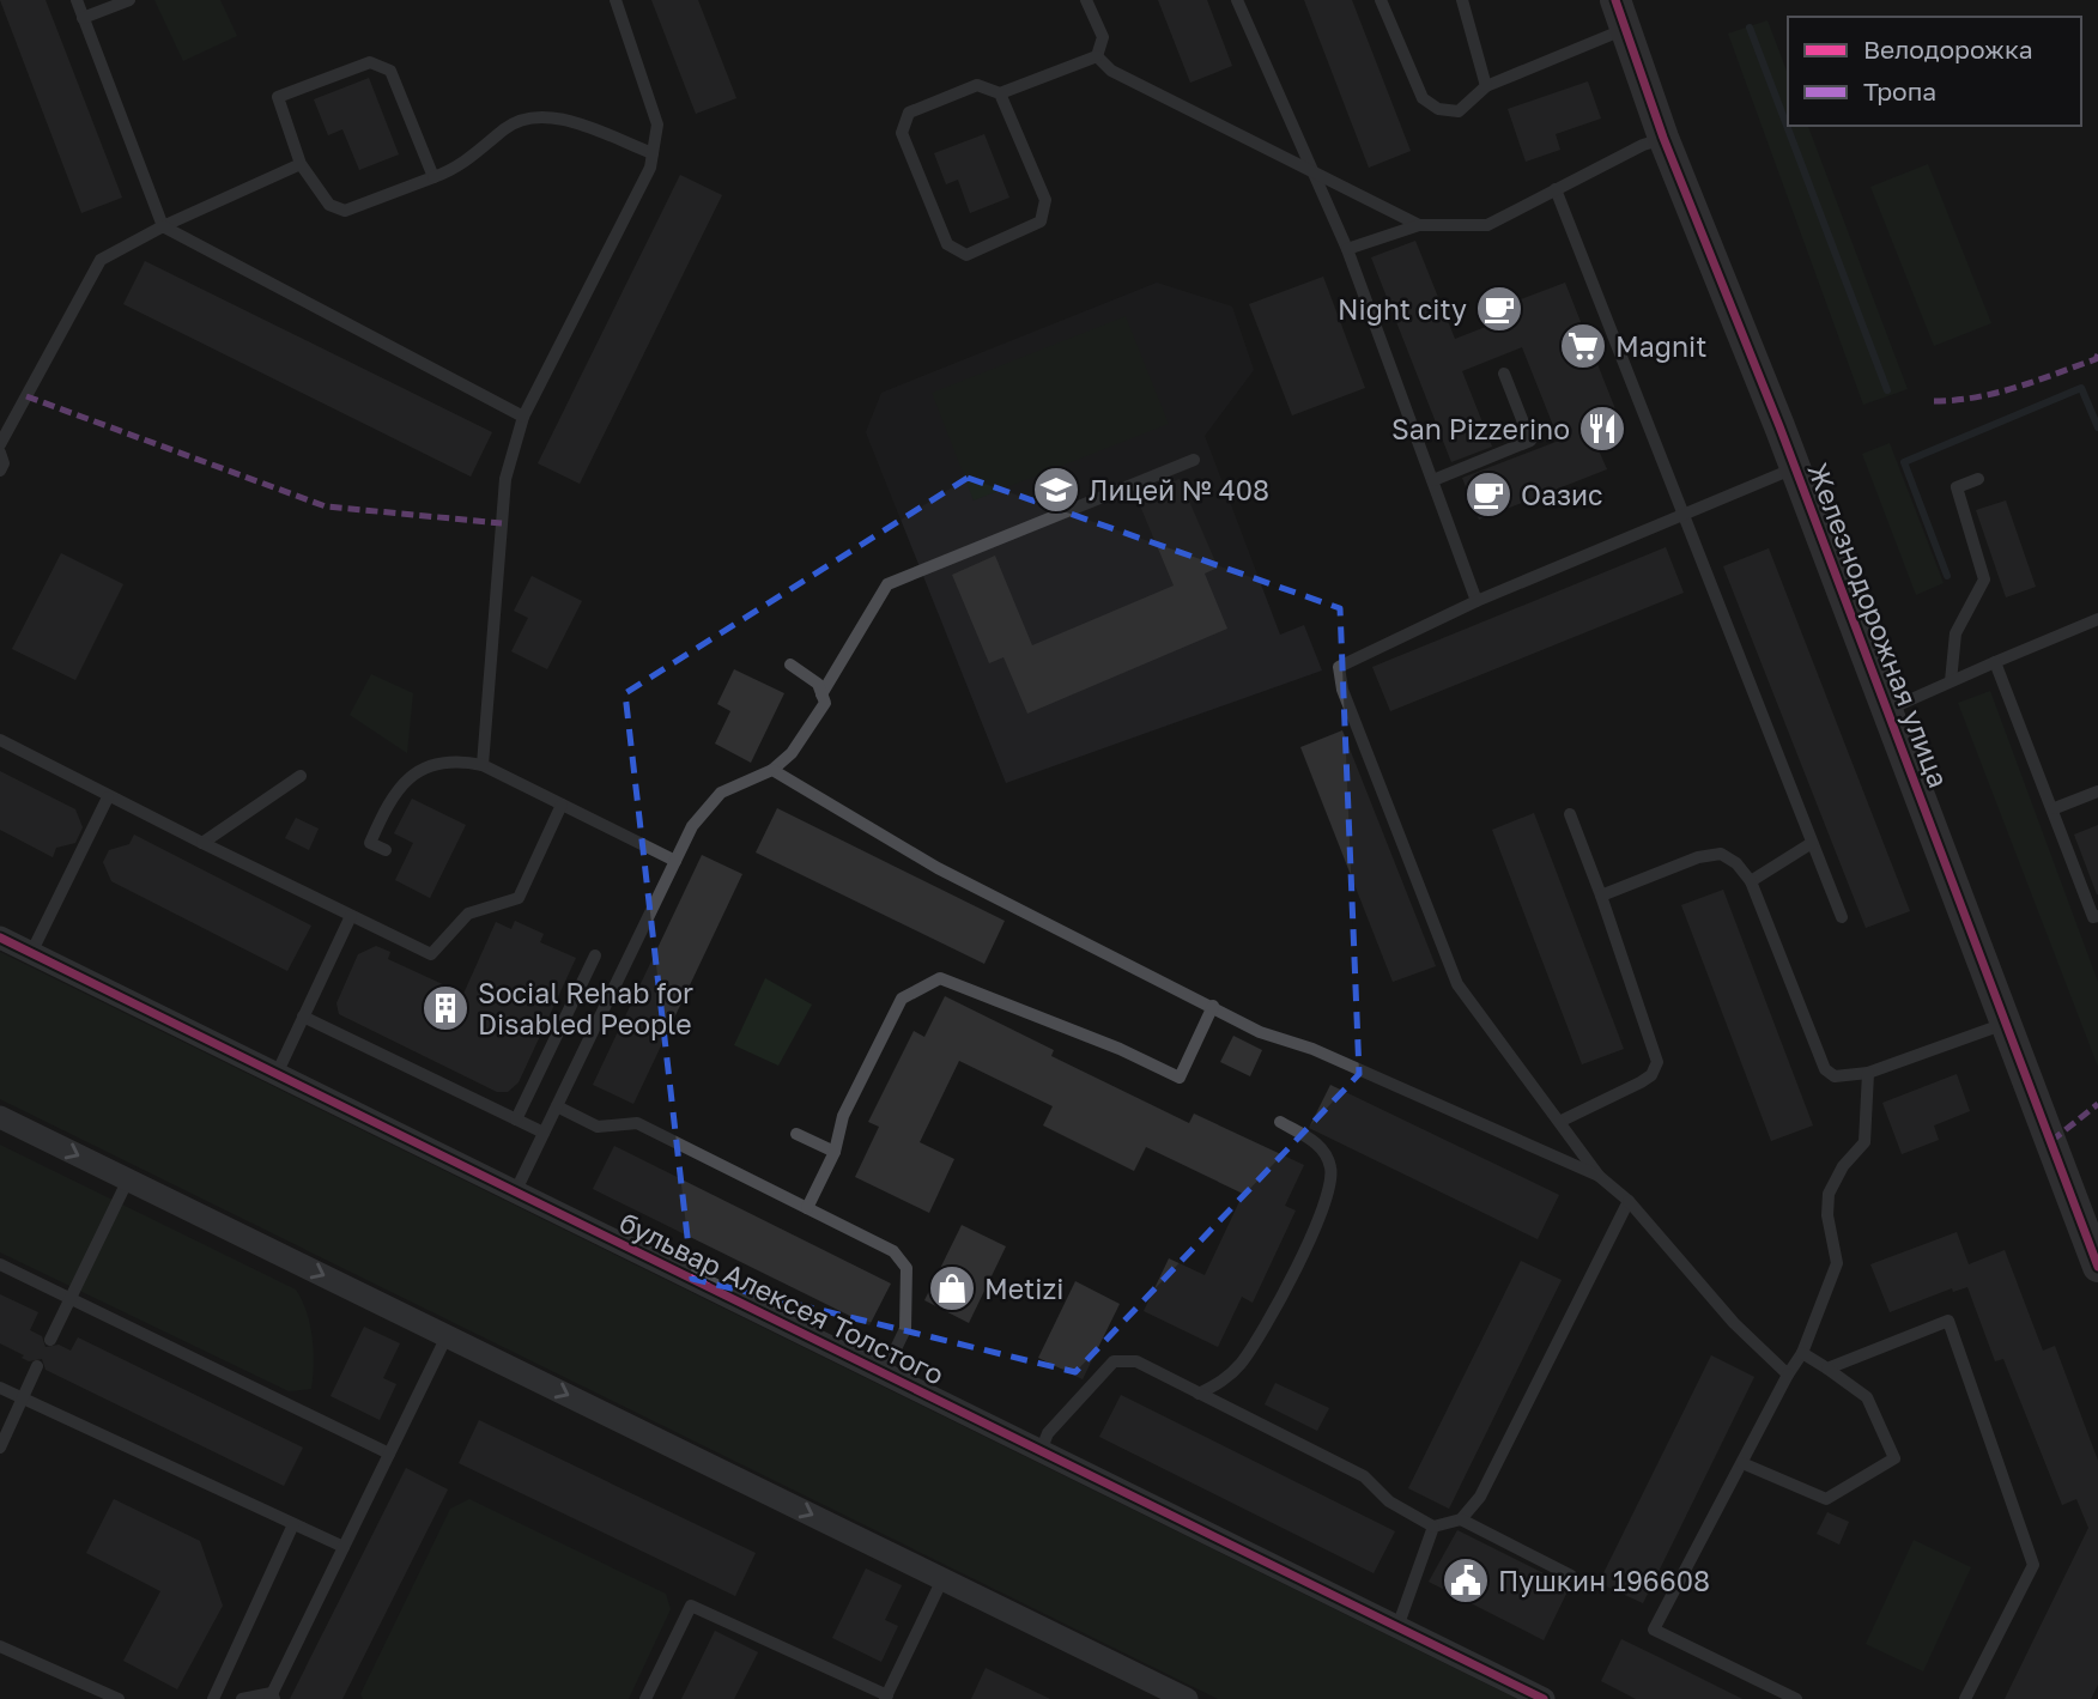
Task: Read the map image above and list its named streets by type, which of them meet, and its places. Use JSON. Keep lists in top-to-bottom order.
{
  "streets": {
    "street": ["Железнодорожная улица", "бульвар Алексея Толстого"]
  },
  "places": {
    "cafe": ["Night city", "Оазис"],
    "supermarket": ["Magnit"],
    "restaurant": ["San Pizzerino"],
    "school or university": ["Лицей № 408"],
    "building": ["Social Rehab for Disabled People"],
    "shop": ["Metizi"],
    "public building": ["Пушкин 196608"]
  },
  "legend": ["Велодорожка", "Тропа"]
}
